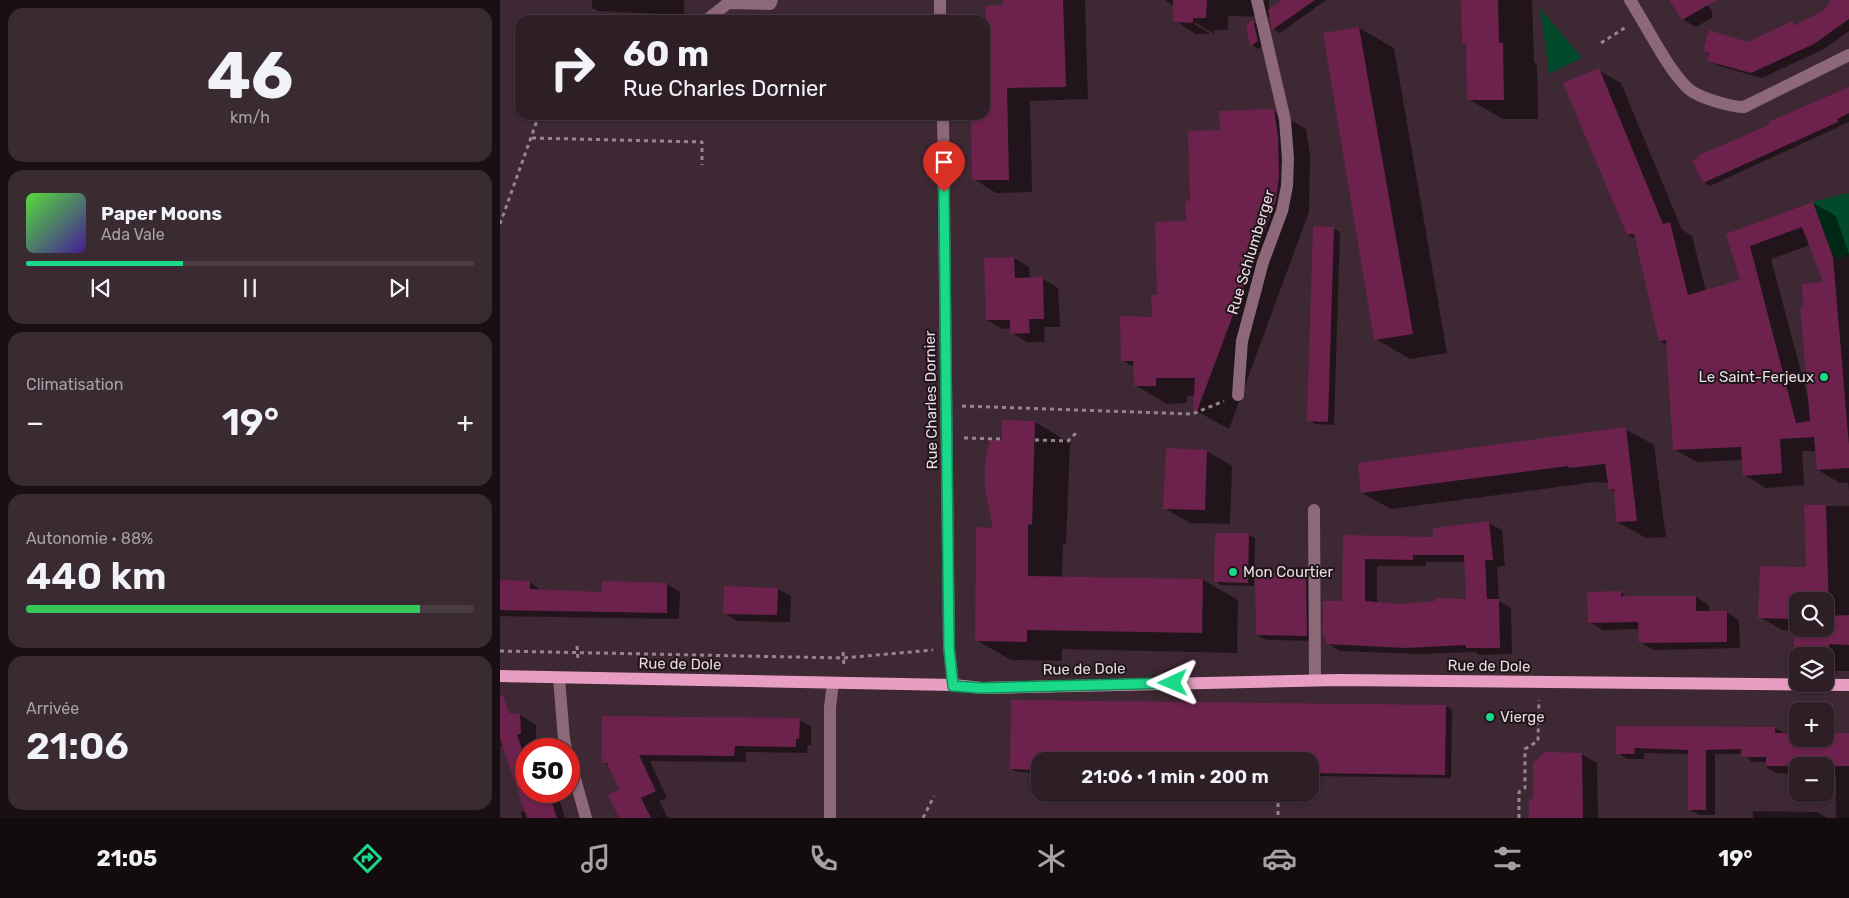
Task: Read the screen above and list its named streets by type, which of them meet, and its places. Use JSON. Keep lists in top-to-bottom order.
{
  "streets": {
    "main road": ["Rue de Dole"],
    "street": ["Rue Schlumberger", "Rue Charles Dornier"]
  },
  "crossings": [
    ["Rue Charles Dornier", "Rue de Dole"]
  ],
  "places": ["Le Saint-Ferjeux", "Mon Courtier", "Vierge"],
  "page": {
    "tile": [
      ["46", "km/h"],
      "Climatisation",
      ["Autonomie · 88%", "440 km"],
      ["Arrivée", "21:06"]
    ],
    "turn": ["60 m", "Rue Charles Dornier"],
    "song": ["Paper Moons", "Ada Vale"],
    "heat": ["−", "19°", "+"],
    "map_buttons": ["+", "−"],
    "limit": "50",
    "trip": "21:06 · 1 min · 200 m",
    "tabs": ["21:05", "19°"]
  }
}
